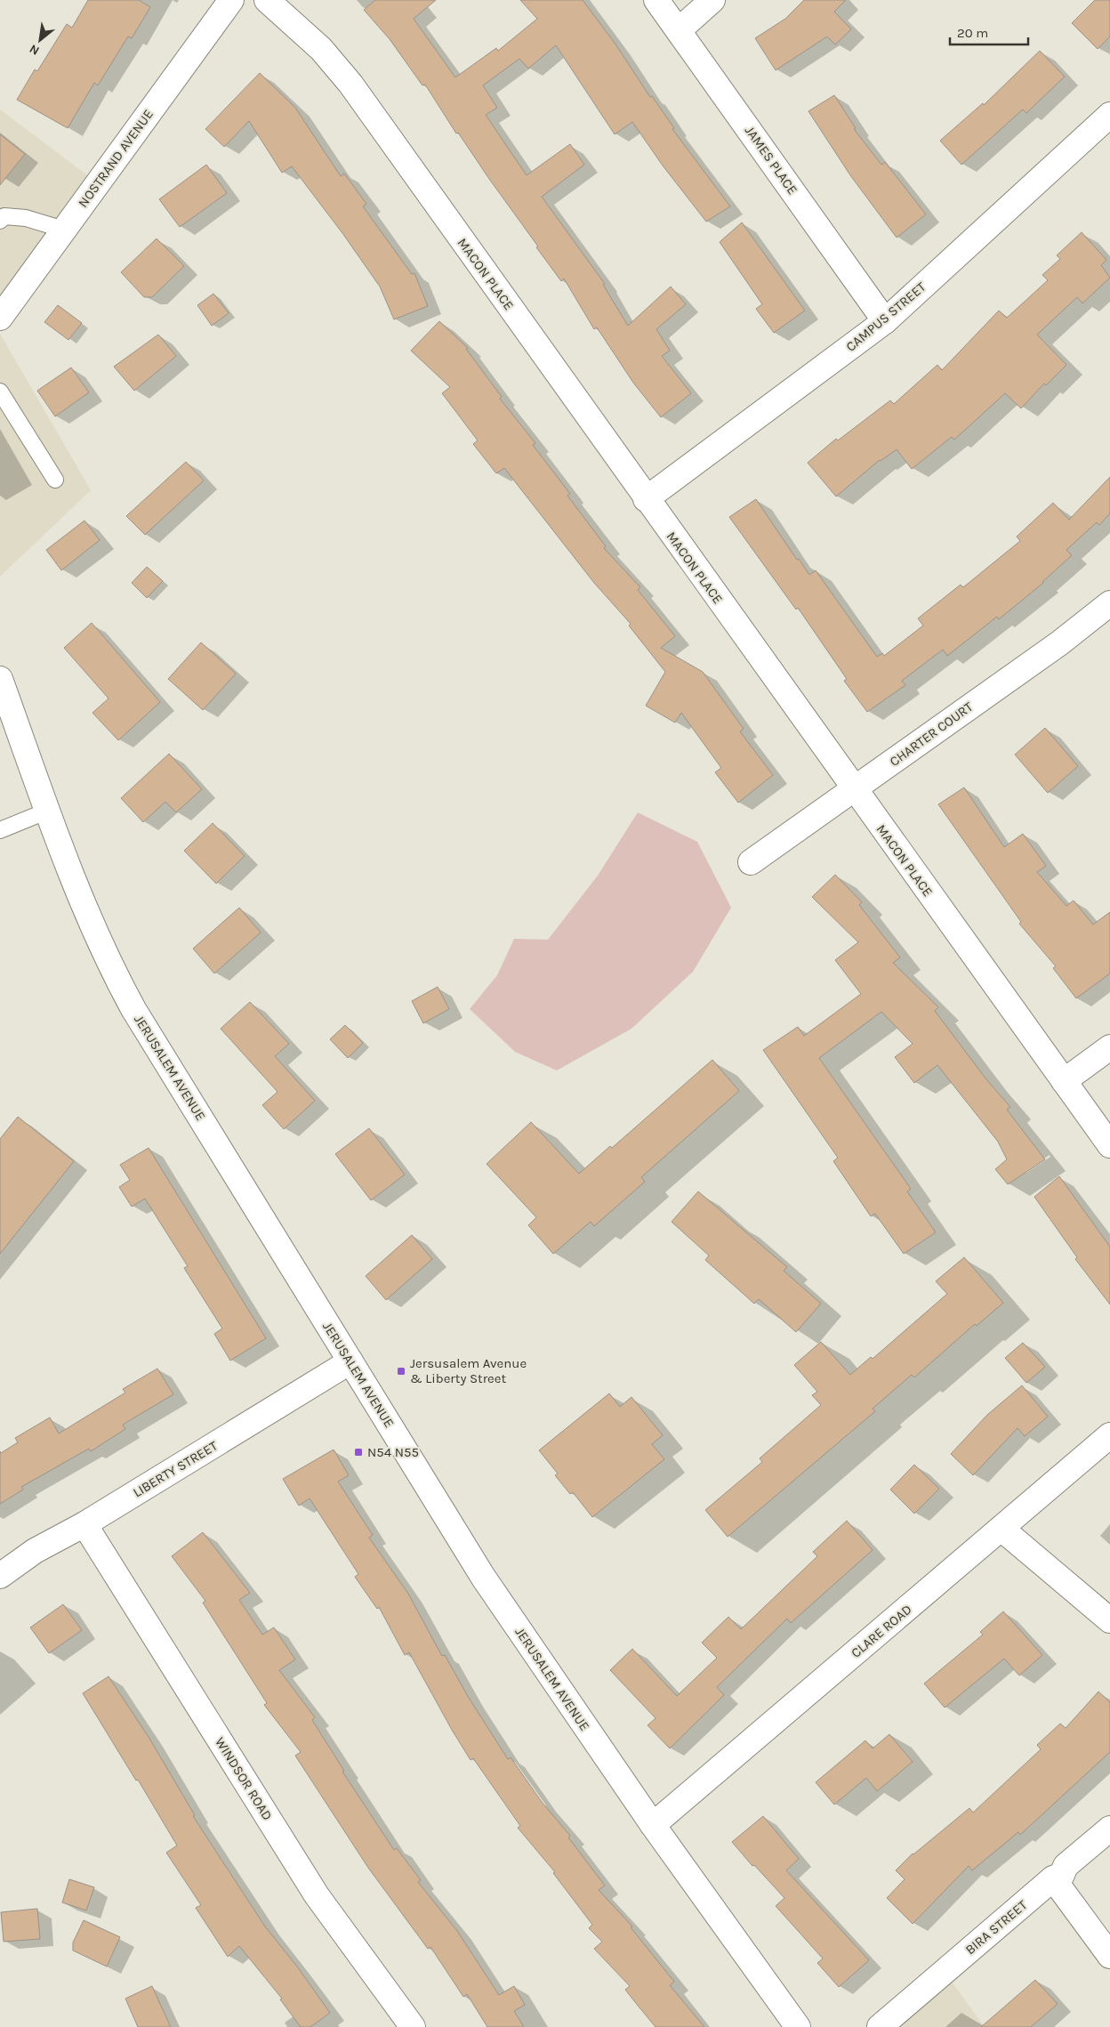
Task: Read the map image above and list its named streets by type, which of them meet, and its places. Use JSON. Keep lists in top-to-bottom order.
{
  "streets": {
    "street": [
      "NOSTRAND AVENUE",
      "JAMES PLACE",
      "MACON PLACE",
      "CAMPUS STREET",
      "CHARTER COURT",
      "JERUSALEM AVENUE",
      "LIBERTY STREET",
      "CLARE ROAD",
      "WINDSOR ROAD",
      "BIRA STREET"
    ]
  },
  "crossings": [
    ["JAMES PLACE", "CAMPUS STREET"],
    ["MACON PLACE", "CAMPUS STREET"],
    ["MACON PLACE", "CHARTER COURT"],
    ["JERUSALEM AVENUE", "LIBERTY STREET"],
    ["JERUSALEM AVENUE", "CLARE ROAD"],
    ["LIBERTY STREET", "WINDSOR ROAD"]
  ],
  "places": {
    "transit": ["Jersusalem Avenue & Liberty Street", "N54 N55"]
  },
  "scale_bar": "20 m",
  "north": "bottom left"
}
